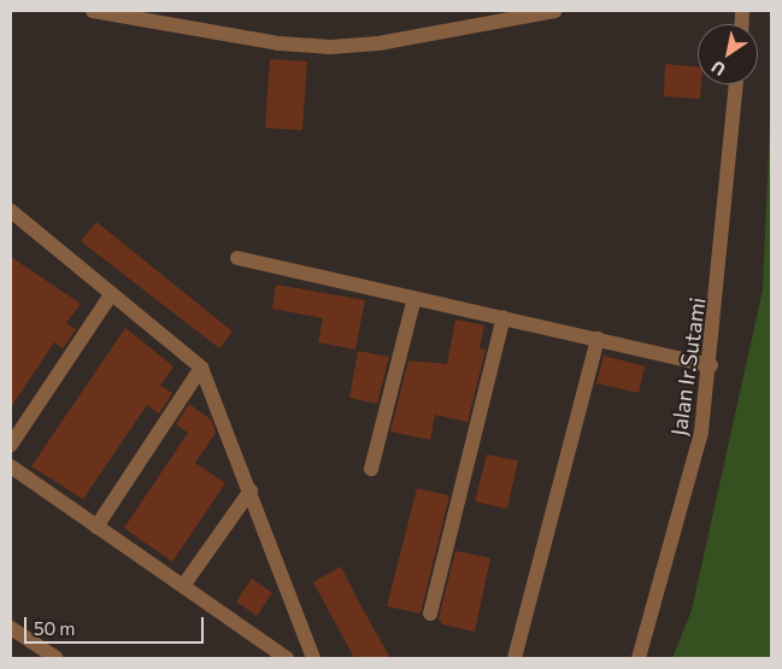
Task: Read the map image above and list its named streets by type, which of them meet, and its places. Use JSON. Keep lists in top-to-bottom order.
{
  "streets": {
    "street": ["Jalan Ir.Sutami"]
  },
  "scale_bar": "50 m",
  "north": "bottom left"
}
